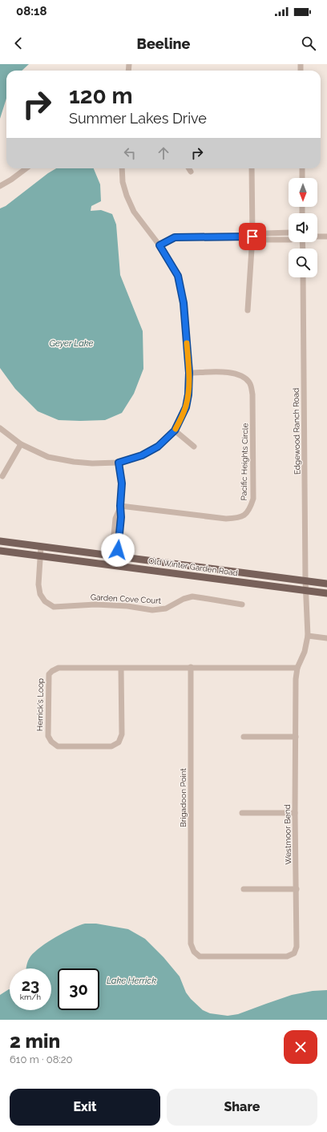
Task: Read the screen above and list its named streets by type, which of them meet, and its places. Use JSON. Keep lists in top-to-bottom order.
{
  "streets": {
    "main road": ["Old Winter Garden Road"],
    "street": [
      "Edgewood Ranch Road",
      "Pacific Heights Circle",
      "Garden Cove Court",
      "Herrick's Loop",
      "Brigadoon Point",
      "Westmoor Bend"
    ]
  },
  "crossings": [
    ["Edgewood Ranch Road", "Old Winter Garden Road"],
    ["Edgewood Ranch Road", "Westmoor Bend"],
    ["Old Winter Garden Road", "Garden Cove Court"],
    ["Old Winter Garden Road", "Westmoor Bend"],
    ["Herrick's Loop", "Brigadoon Point"],
    ["Herrick's Loop", "Westmoor Bend"],
    ["Brigadoon Point", "Westmoor Bend"]
  ],
  "water": ["Geyer Lake", "Lake Herrick"],
  "north": "bottom",
  "page": {
    "status": "08:18",
    "header": "Beeline",
    "turn": ["120 m", "Summer Lakes Drive"],
    "speed": "23 km/h",
    "limit": "30",
    "heading": ["2 min", "610 m · 08:20"],
    "buttons": ["Exit", "Share"]
  }
}
